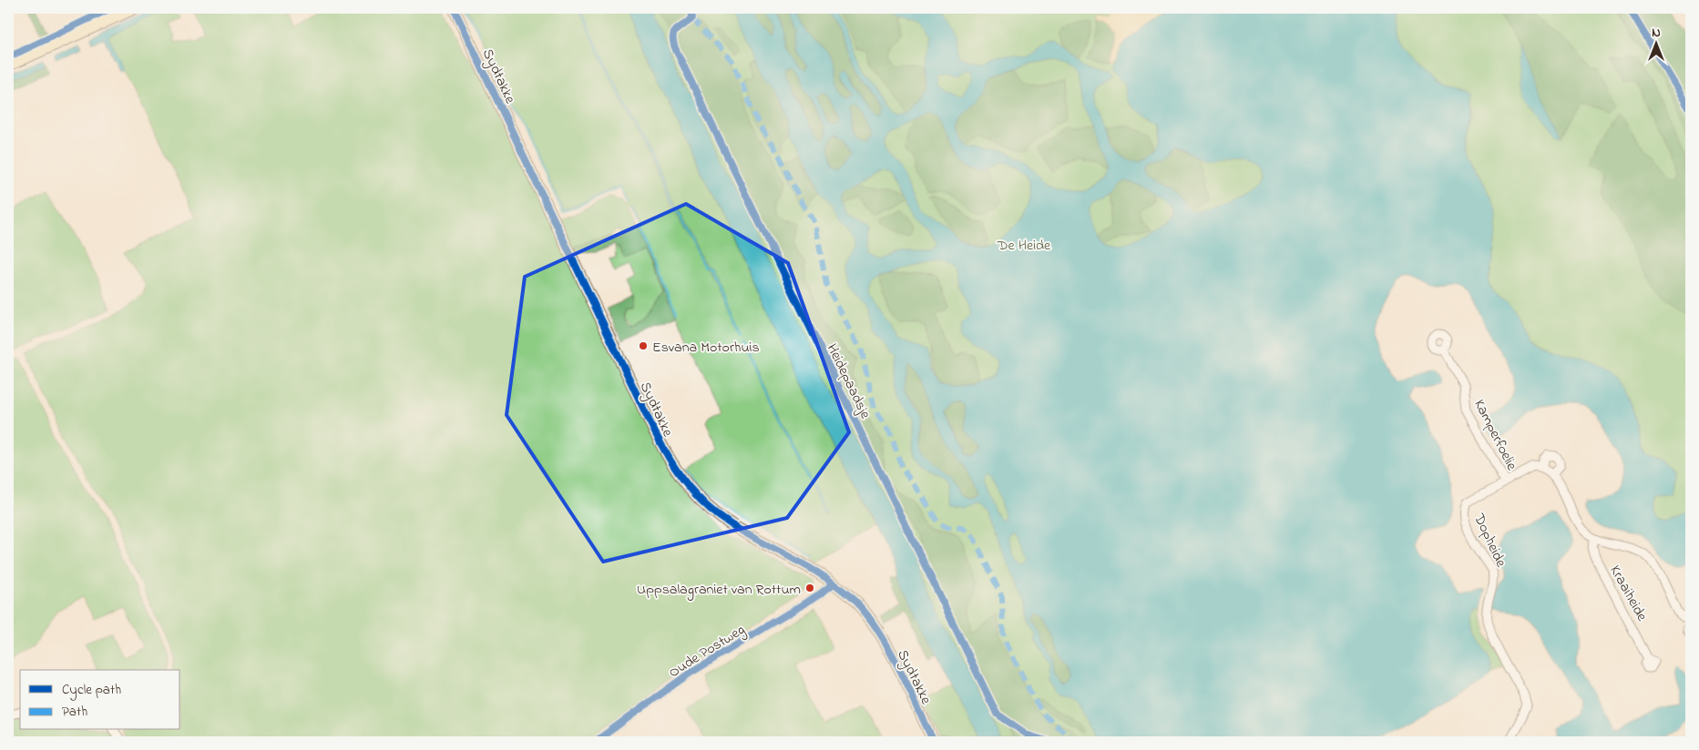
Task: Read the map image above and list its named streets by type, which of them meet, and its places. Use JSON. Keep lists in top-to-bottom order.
{
  "streets": {
    "street": [
      "Sydtakke",
      "Kamperfoelie",
      "Dopheide",
      "Kraaiheide",
      "Oude Postweg"
    ],
    "cycle path": ["Heidepaadsje"]
  },
  "crossings": [
    ["Sydtakke", "Oude Postweg"],
    ["Kamperfoelie", "Dopheide"]
  ],
  "parks": ["De Heide"],
  "places": ["Esvana Motorhuis", "Uppsalagraniet van Rottum"],
  "legend": ["Cycle path", "Path"],
  "north": "top"
}
